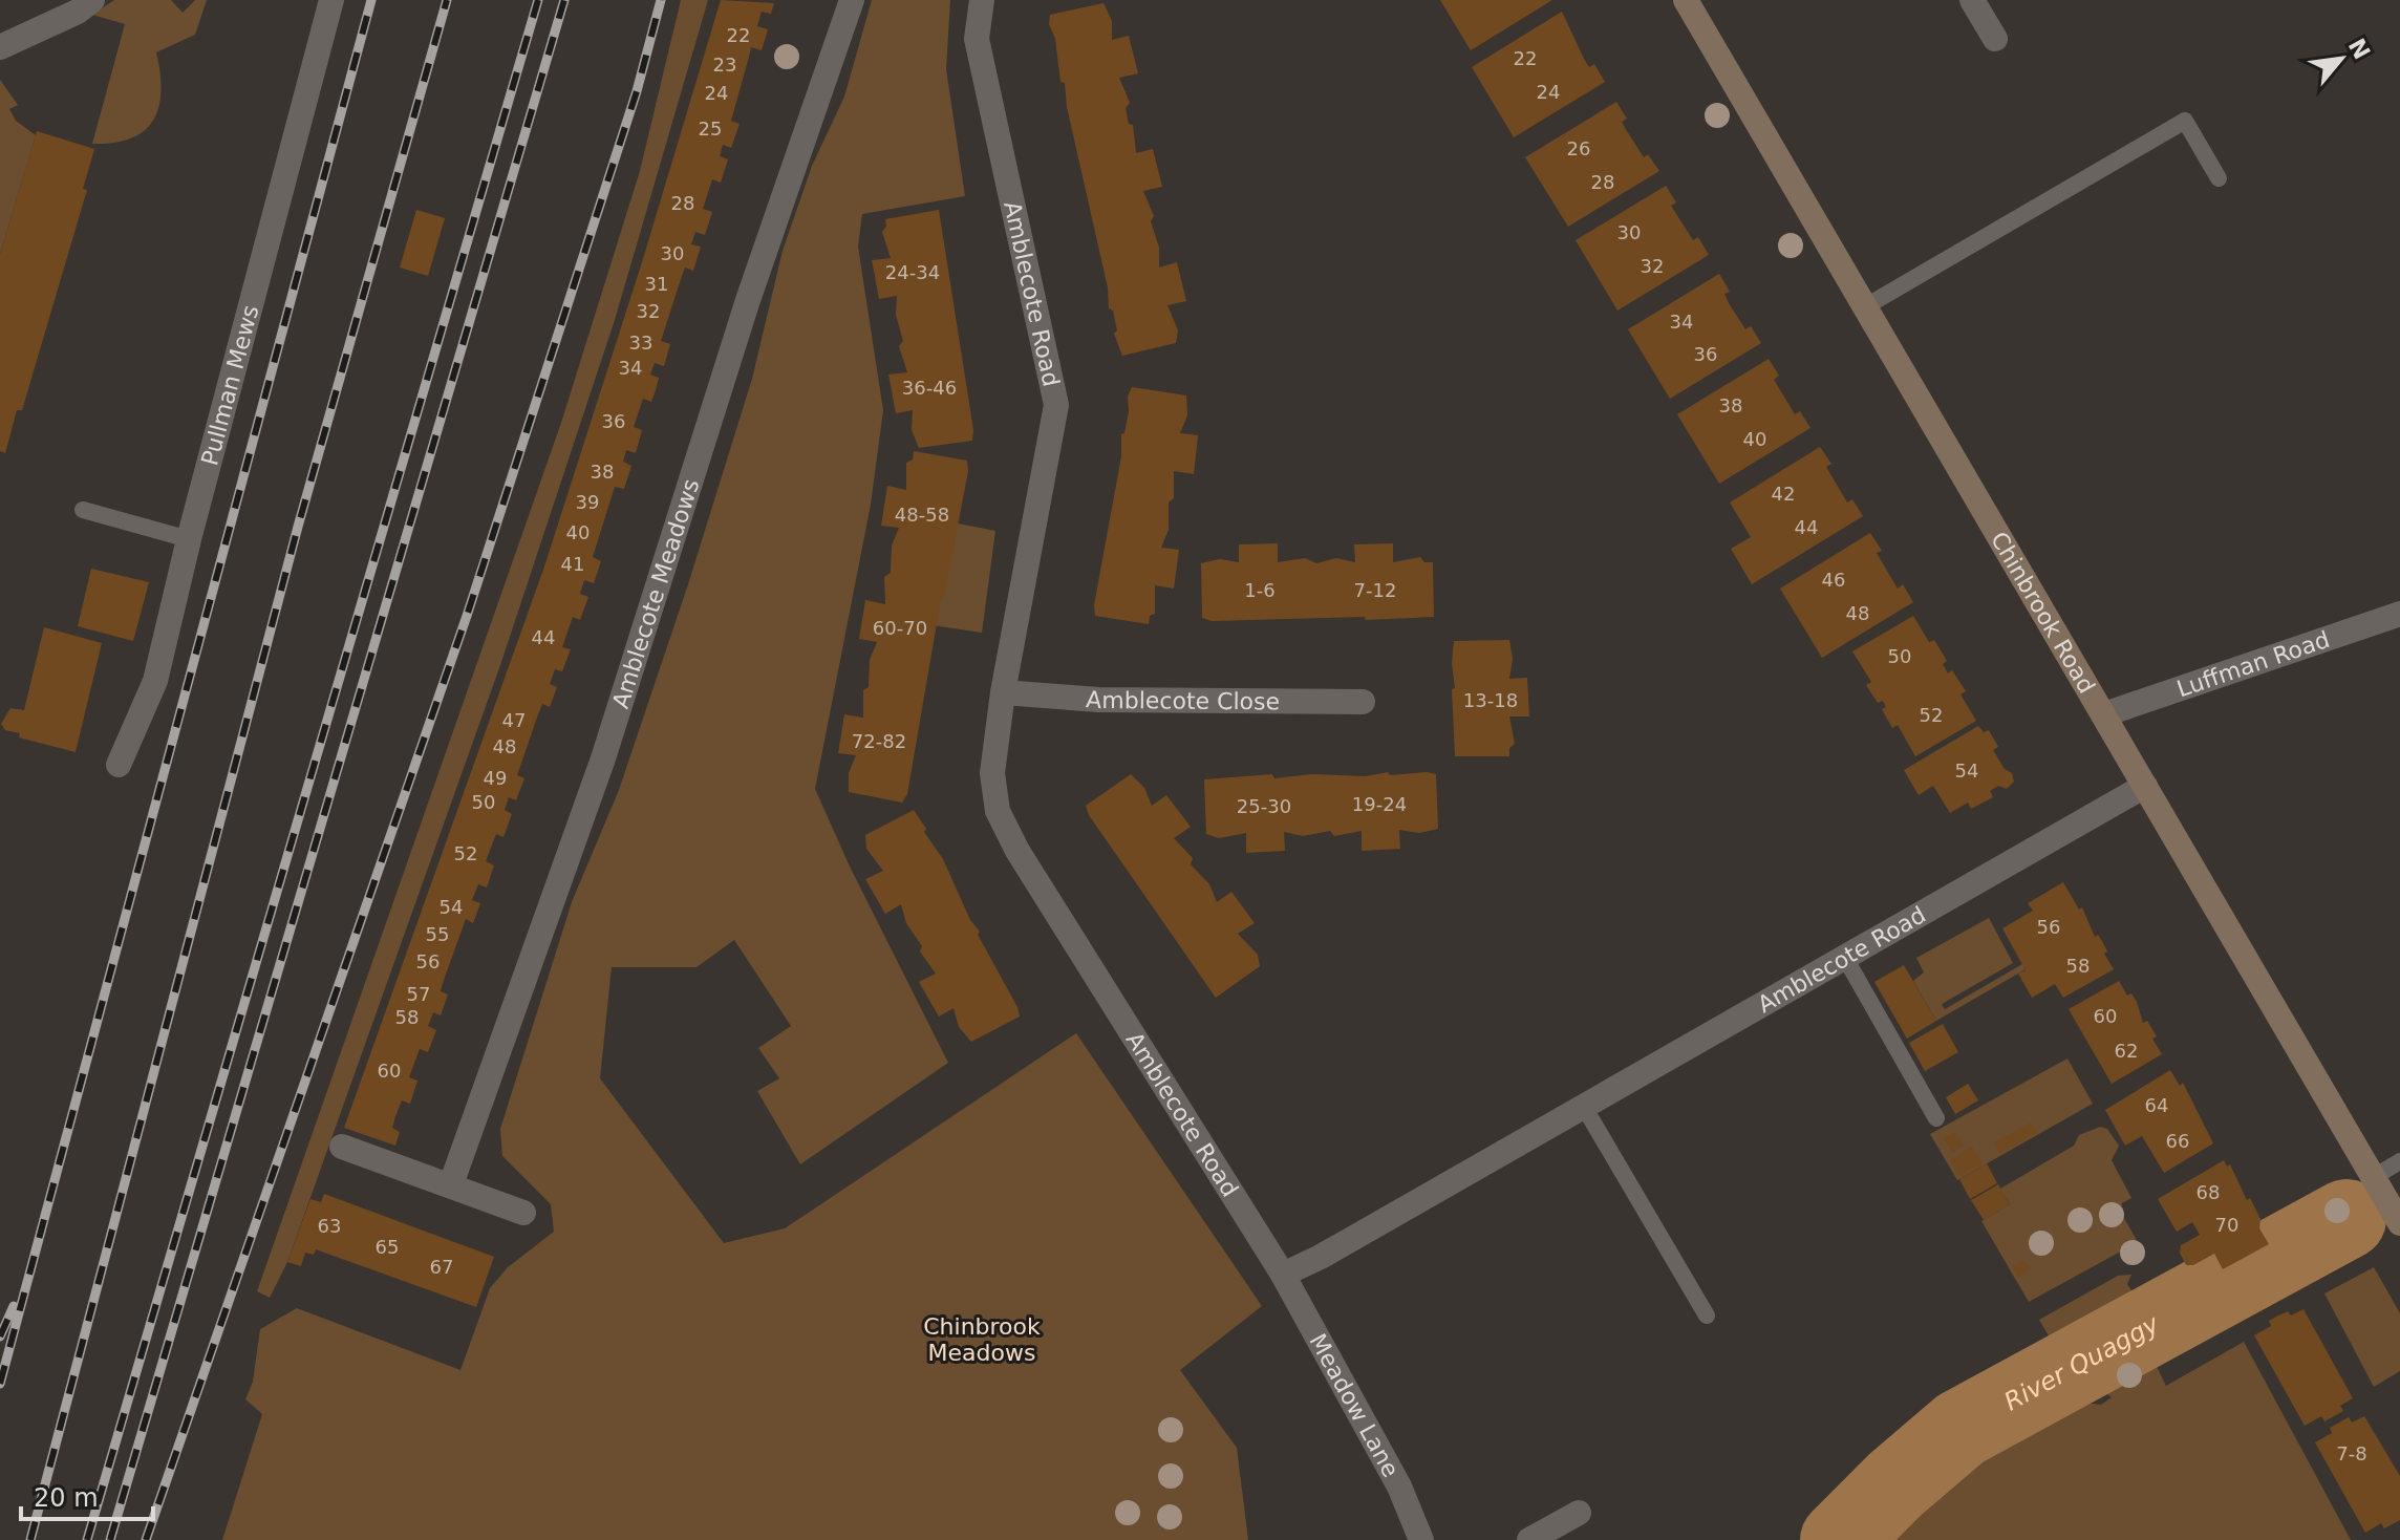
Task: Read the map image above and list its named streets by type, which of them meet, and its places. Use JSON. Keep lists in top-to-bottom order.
{
  "streets": {
    "main road": ["Chinbrook Road"],
    "street": [
      "Amblecote Road",
      "Pullman Mews",
      "Amblecote Meadows",
      "Luffman Road",
      "Amblecote Close",
      "Meadow Lane"
    ]
  },
  "crossings": [
    ["Amblecote Road", "Chinbrook Road"],
    ["Amblecote Road", "Amblecote Close"],
    ["Amblecote Road", "Meadow Lane"],
    ["Chinbrook Road", "Luffman Road"]
  ],
  "water": ["River Quaggy"],
  "parks": ["Chinbrook Meadows"],
  "house_numbers": [
    "22",
    "22",
    "23",
    "24",
    "24",
    "25",
    "26",
    "28",
    "28",
    "30",
    "30",
    "32",
    "24-34",
    "31",
    "32",
    "34",
    "33",
    "36",
    "34",
    "36-46",
    "38",
    "36",
    "40",
    "38",
    "42",
    "39",
    "48-58",
    "44",
    "40",
    "41",
    "46",
    "1-6",
    "7-12",
    "48",
    "60-70",
    "44",
    "50",
    "13-18",
    "52",
    "47",
    "72-82",
    "48",
    "54",
    "49",
    "50",
    "19-24",
    "25-30",
    "52",
    "54",
    "56",
    "55",
    "56",
    "58",
    "57",
    "60",
    "58",
    "62",
    "60",
    "64",
    "66",
    "68",
    "70",
    "63",
    "65",
    "67",
    "7-8"
  ],
  "scale_bar": "20 m",
  "north": "top right"
}
